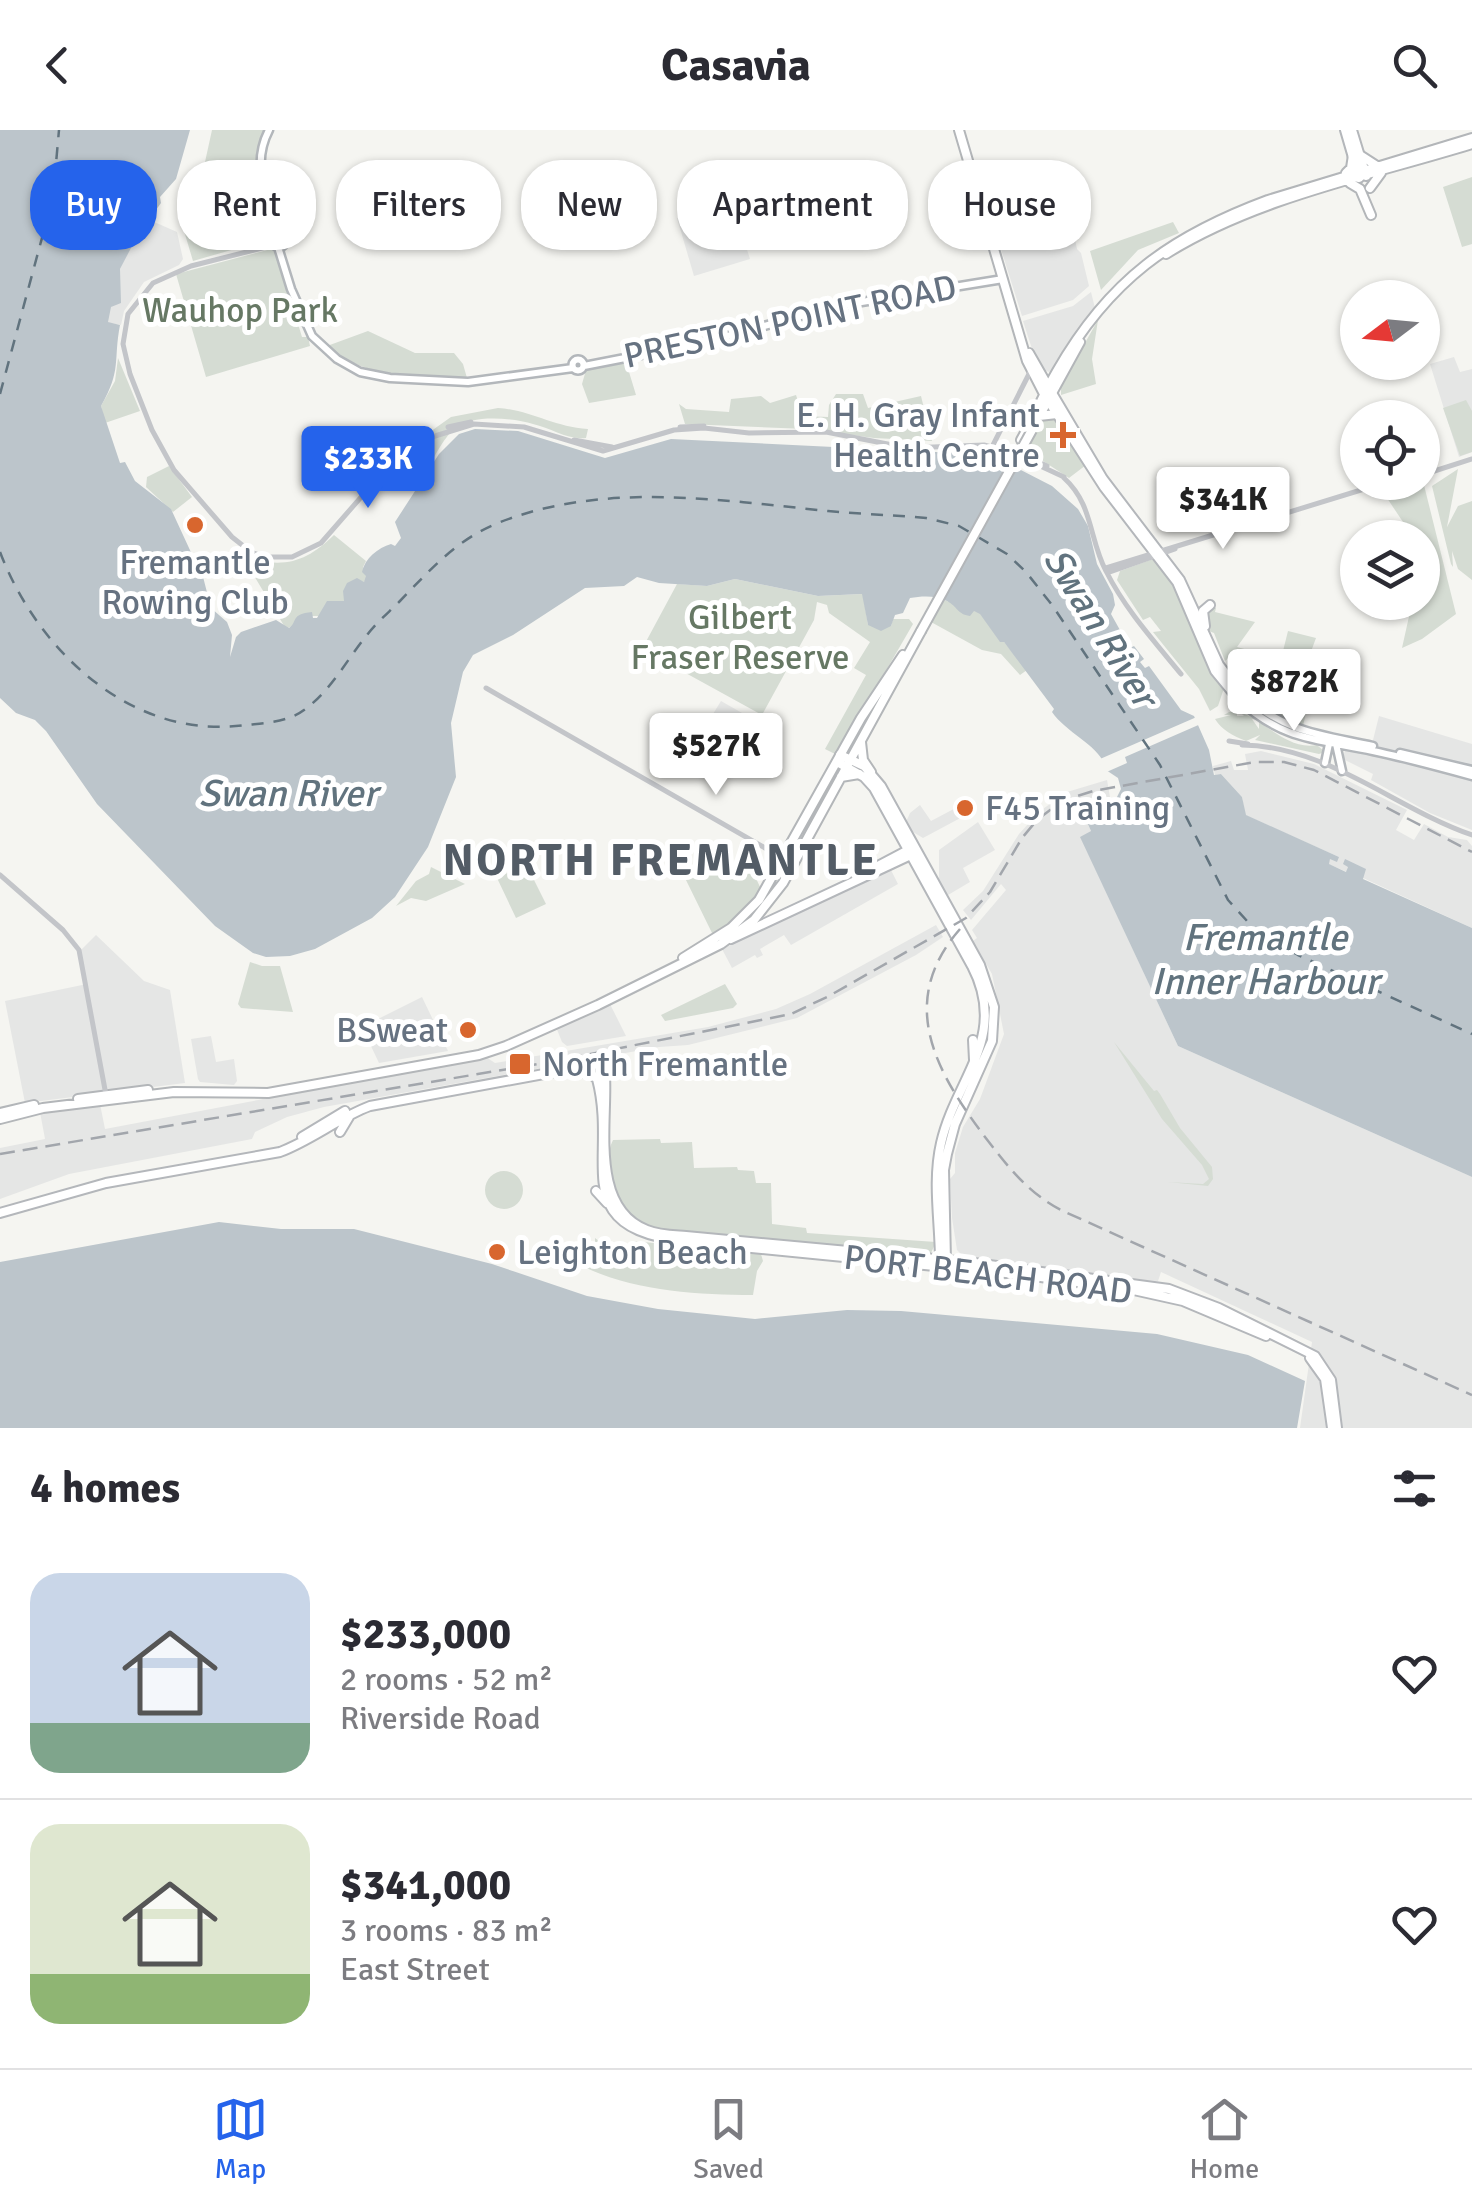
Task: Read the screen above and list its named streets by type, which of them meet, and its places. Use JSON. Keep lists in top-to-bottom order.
{
  "streets": {
    "main road": ["PRESTON POINT ROAD", "PORT BEACH ROAD"]
  },
  "districts": ["NORTH FREMANTLE"],
  "water": ["Swan River", "Fremantle Inner Harbour"],
  "parks": ["Wauhop Park", "Gilbert Fraser Reserve"],
  "places": {
    "health": ["E. H. Gray Infant Health Centre"],
    "other": [
      "Fremantle Rowing Club",
      "F45 Training",
      "BSweat",
      "Leighton Beach"
    ],
    "transit": ["North Fremantle"]
  },
  "north": "left",
  "page": {
    "header": "Casavia",
    "chip": [
      "Buy",
      "Rent",
      "Filters",
      "New",
      "Apartment",
      "House"
    ],
    "price": [
      "$233K",
      "$341K",
      "$872K",
      "$527K"
    ],
    "heading": "4 homes",
    "list": [
      {
        "name": "$233,000",
        "note": "2 rooms · 52 m² · Riverside Road"
      },
      {
        "name": "$341,000",
        "note": "3 rooms · 83 m² · East Street"
      }
    ],
    "tabs": ["Map", "Saved", "Home"]
  }
}
